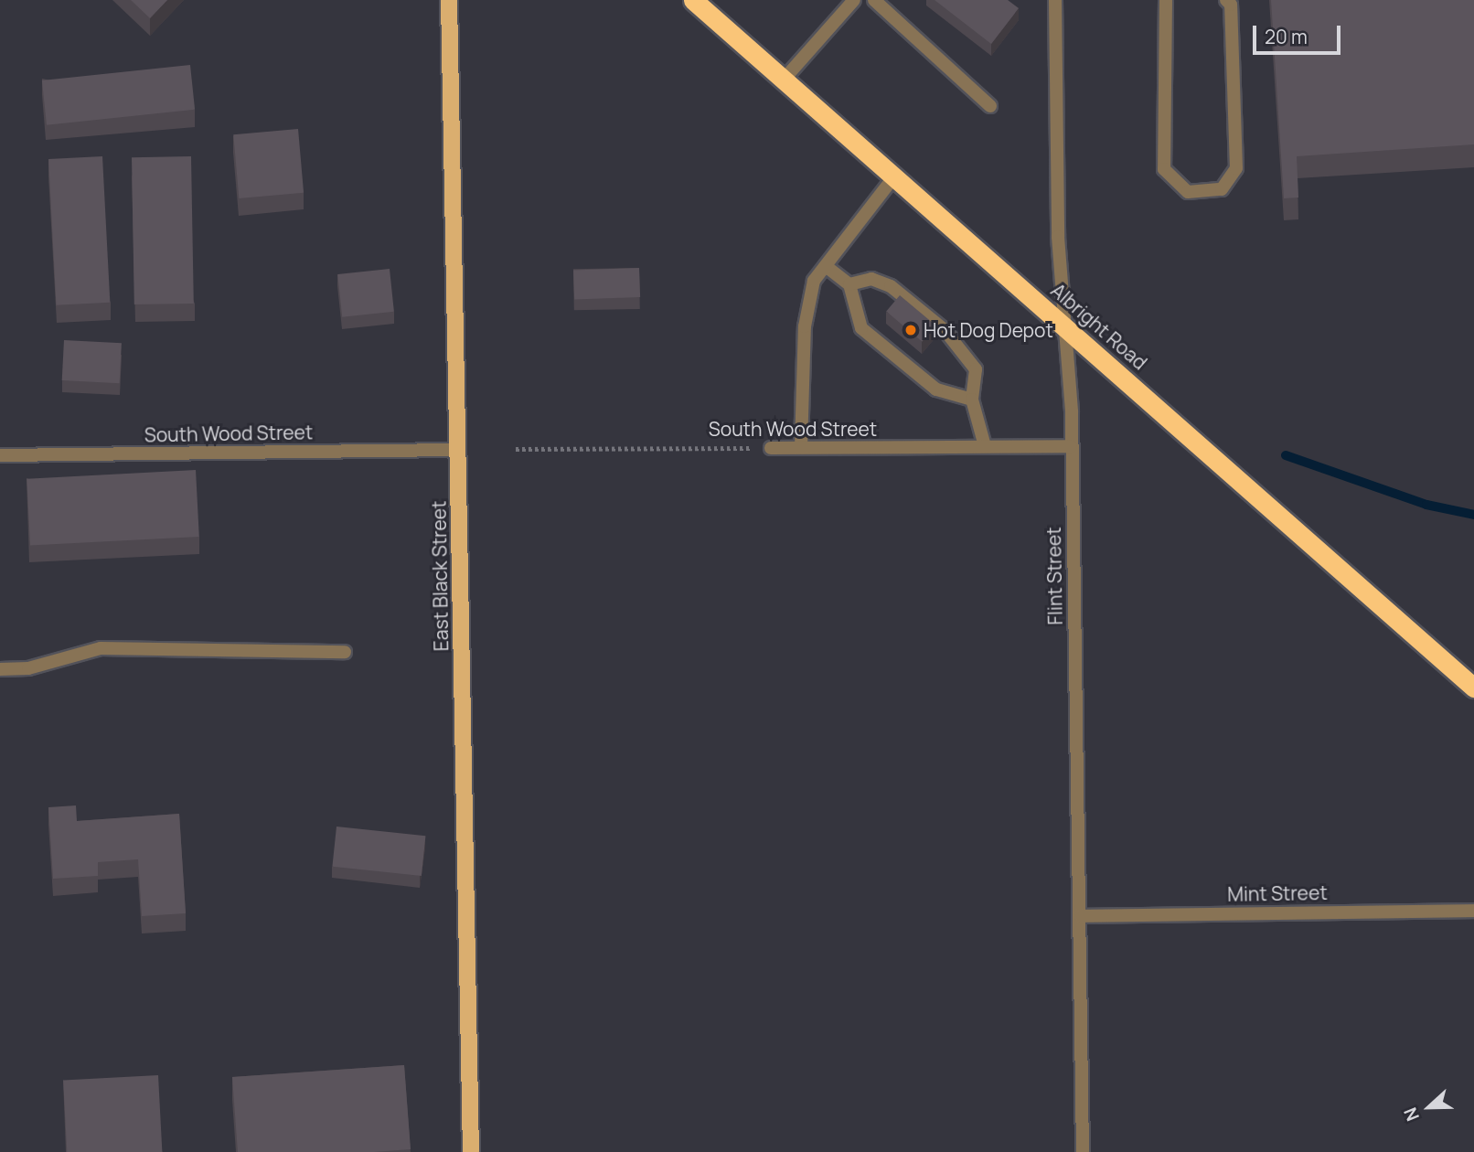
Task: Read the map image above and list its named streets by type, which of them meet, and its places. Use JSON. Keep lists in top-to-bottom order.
{
  "streets": {
    "highway": ["Albright Road"],
    "main road": ["East Black Street"],
    "street": ["South Wood Street", "Flint Street", "Mint Street"]
  },
  "crossings": [
    ["Albright Road", "Flint Street"],
    ["South Wood Street", "East Black Street"],
    ["South Wood Street", "Flint Street"],
    ["Flint Street", "Mint Street"]
  ],
  "places": ["Hot Dog Depot"],
  "scale_bar": "20 m",
  "north": "left"
}
